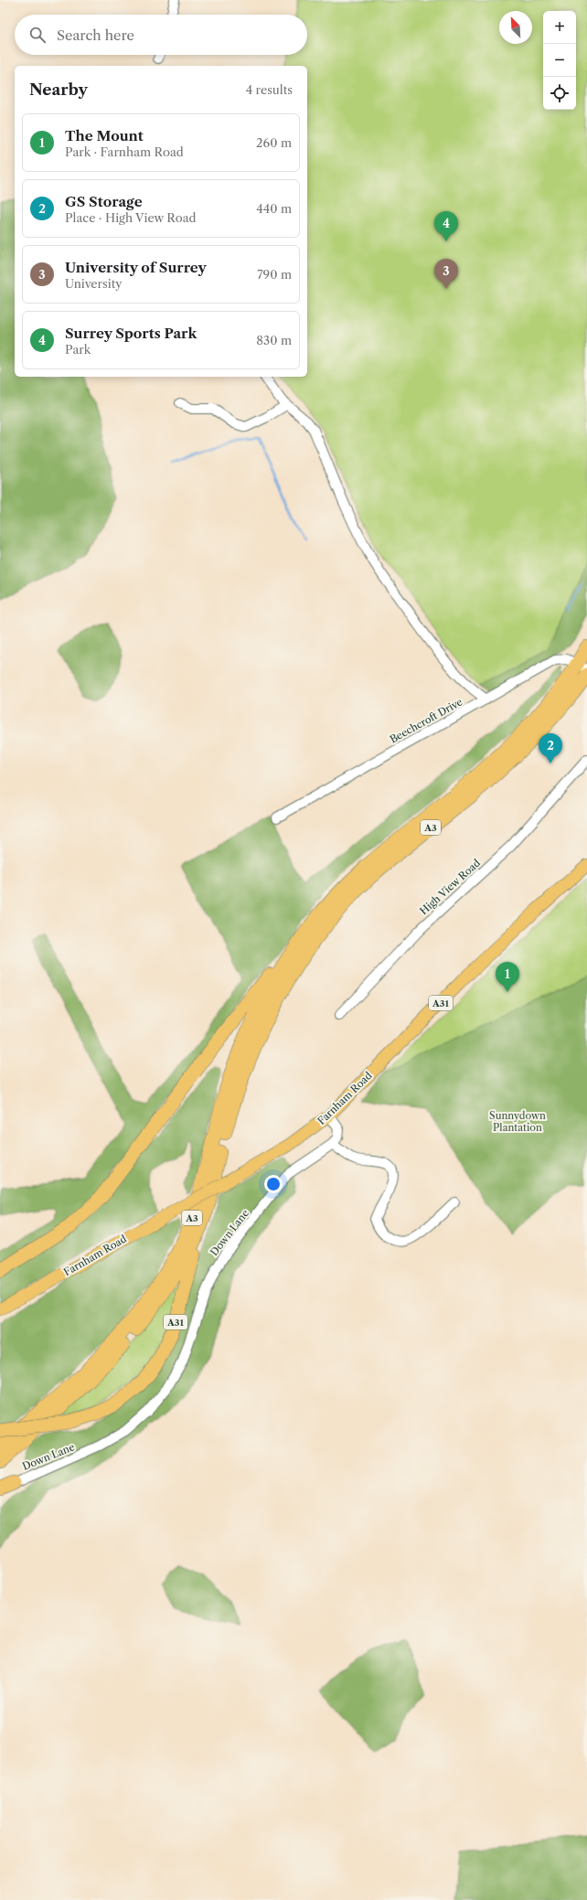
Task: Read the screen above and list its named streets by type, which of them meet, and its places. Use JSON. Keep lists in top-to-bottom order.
{
  "streets": {
    "highway": ["A3", "A31"],
    "main road": ["Farnham Road"],
    "street": ["Beechcroft Drive", "High View Road", "Down Lane"]
  },
  "crossings": [
    ["Beechcroft Drive", "A3"],
    ["A3", "A31"]
  ],
  "parks": ["Sunnydown Plantation"],
  "north": "top left",
  "page": {
    "map_buttons": ["+", "−"],
    "search": "Search here",
    "heading": ["Nearby", "4 results"],
    "list": [
      {
        "mark": "1",
        "name": "The Mount",
        "note": "Park · Farnham Road",
        "value": "260 m"
      },
      {
        "mark": "2",
        "name": "GS Storage",
        "note": "Place · High View Road",
        "value": "440 m"
      },
      {
        "mark": "3",
        "name": "University of Surrey",
        "note": "University",
        "value": "790 m"
      },
      {
        "mark": "4",
        "name": "Surrey Sports Park",
        "note": "Park",
        "value": "830 m"
      }
    ],
    "pins": [
      "4",
      "3",
      "2",
      "1"
    ]
  }
}
